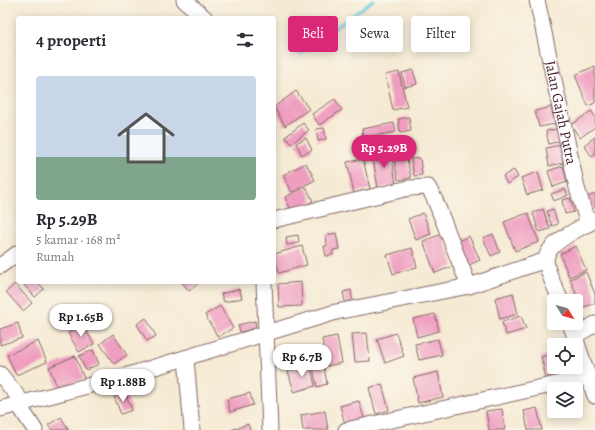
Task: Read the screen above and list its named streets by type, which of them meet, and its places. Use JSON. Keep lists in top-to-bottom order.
{
  "streets": {
    "street": ["Jalan Gajah Putra"]
  },
  "north": "bottom right",
  "page": {
    "chip": ["Beli", "Sewa", "Filter"],
    "heading": "4 properti",
    "list": [
      {
        "name": "Rp 5.29B",
        "note": "5 kamar · 168 m² · Rumah"
      }
    ],
    "price": [
      "Rp 5.29B",
      "Rp 1.65B",
      "Rp 6.7B",
      "Rp 1.88B"
    ]
  }
}
